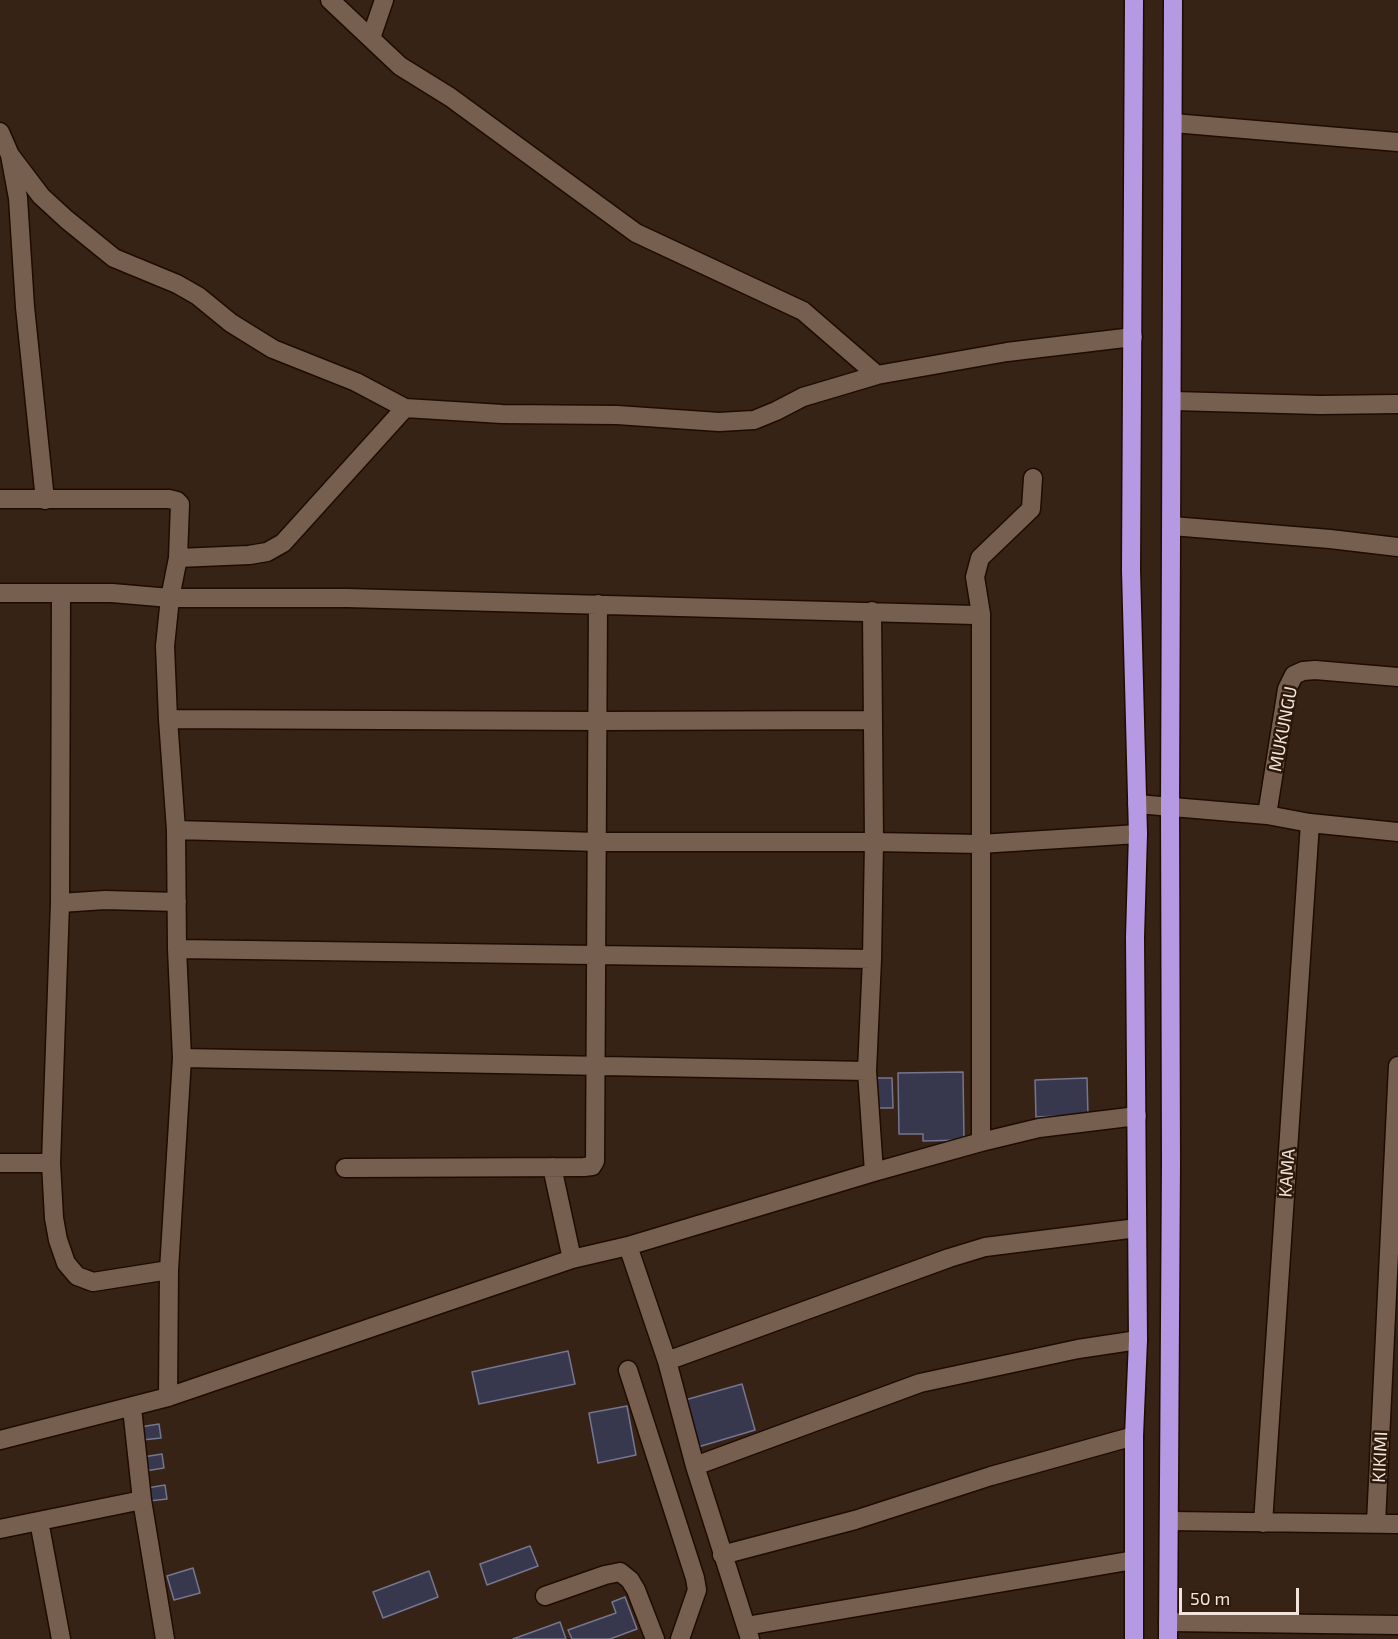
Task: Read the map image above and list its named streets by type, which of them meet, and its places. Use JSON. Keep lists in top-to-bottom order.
{
  "streets": {
    "street": ["MUKUNGU", "KAMA", "KIKIMI"]
  },
  "scale_bar": "50 m"
}
